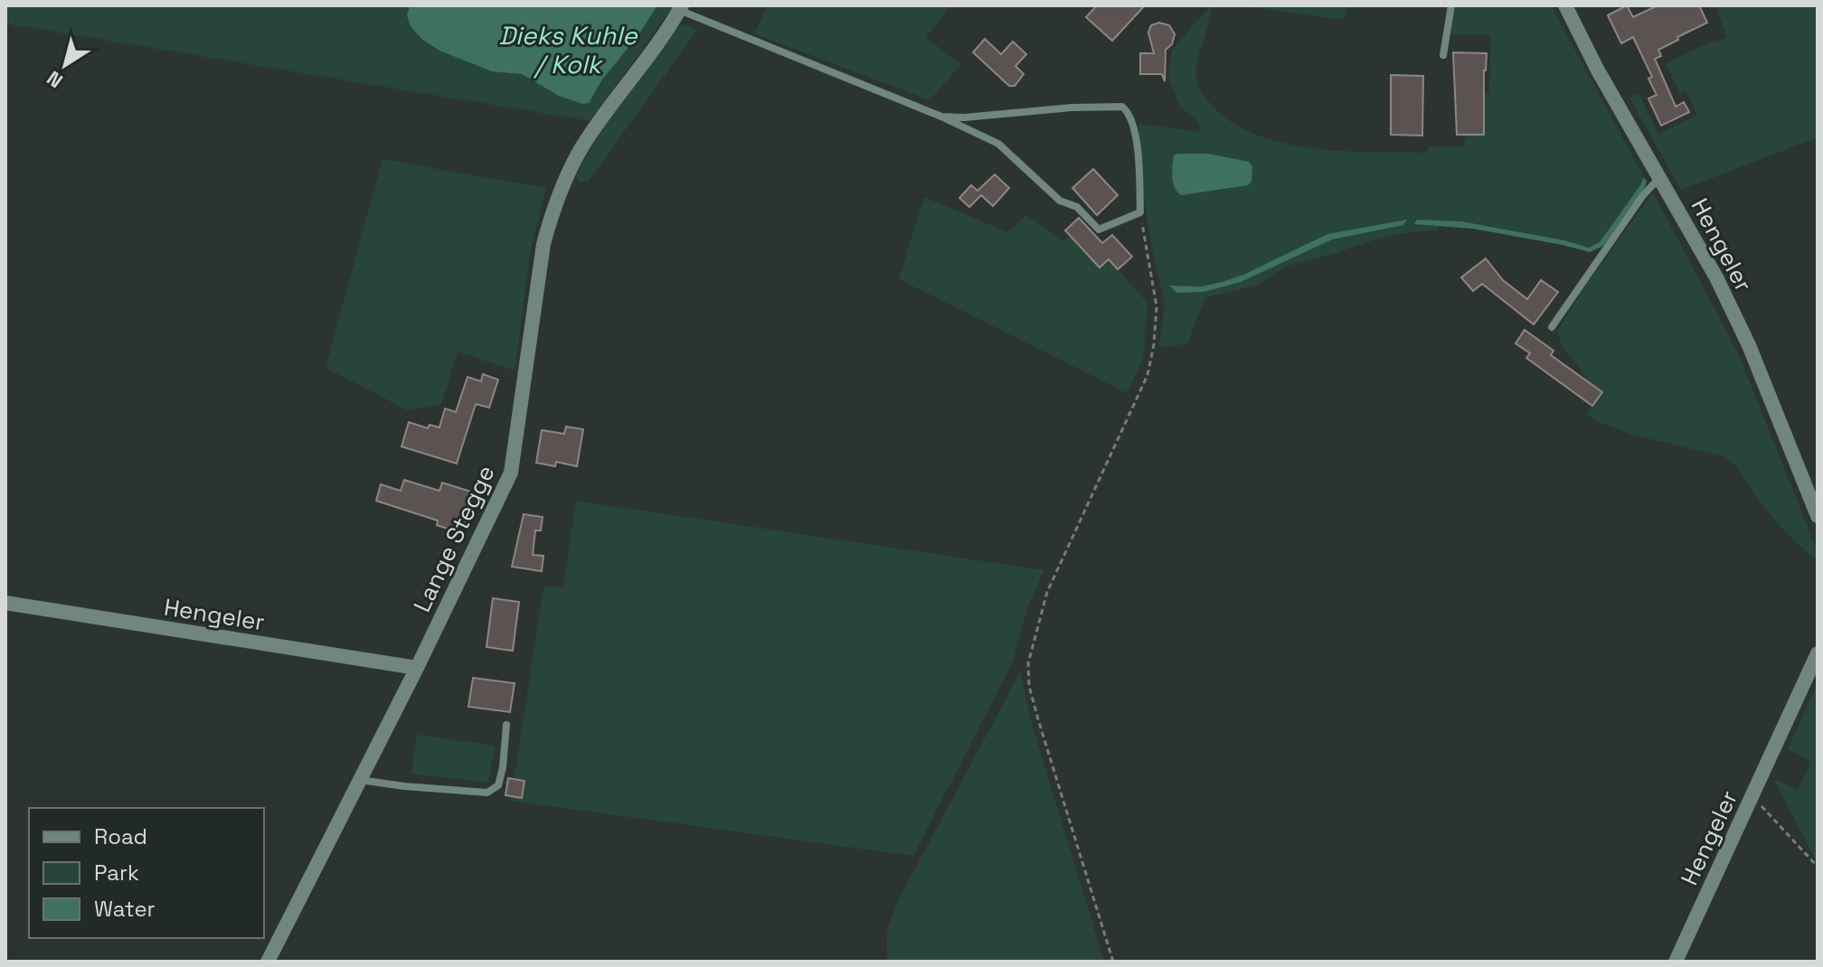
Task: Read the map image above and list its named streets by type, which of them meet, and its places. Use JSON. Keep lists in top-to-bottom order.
{
  "streets": {
    "street": ["Hengeler", "Lange Stegge"]
  },
  "crossings": [
    ["Hengeler", "Lange Stegge"]
  ],
  "water": ["Dieks Kuhle / Kolk"],
  "legend": ["Road", "Park", "Water"],
  "north": "bottom left"
}
